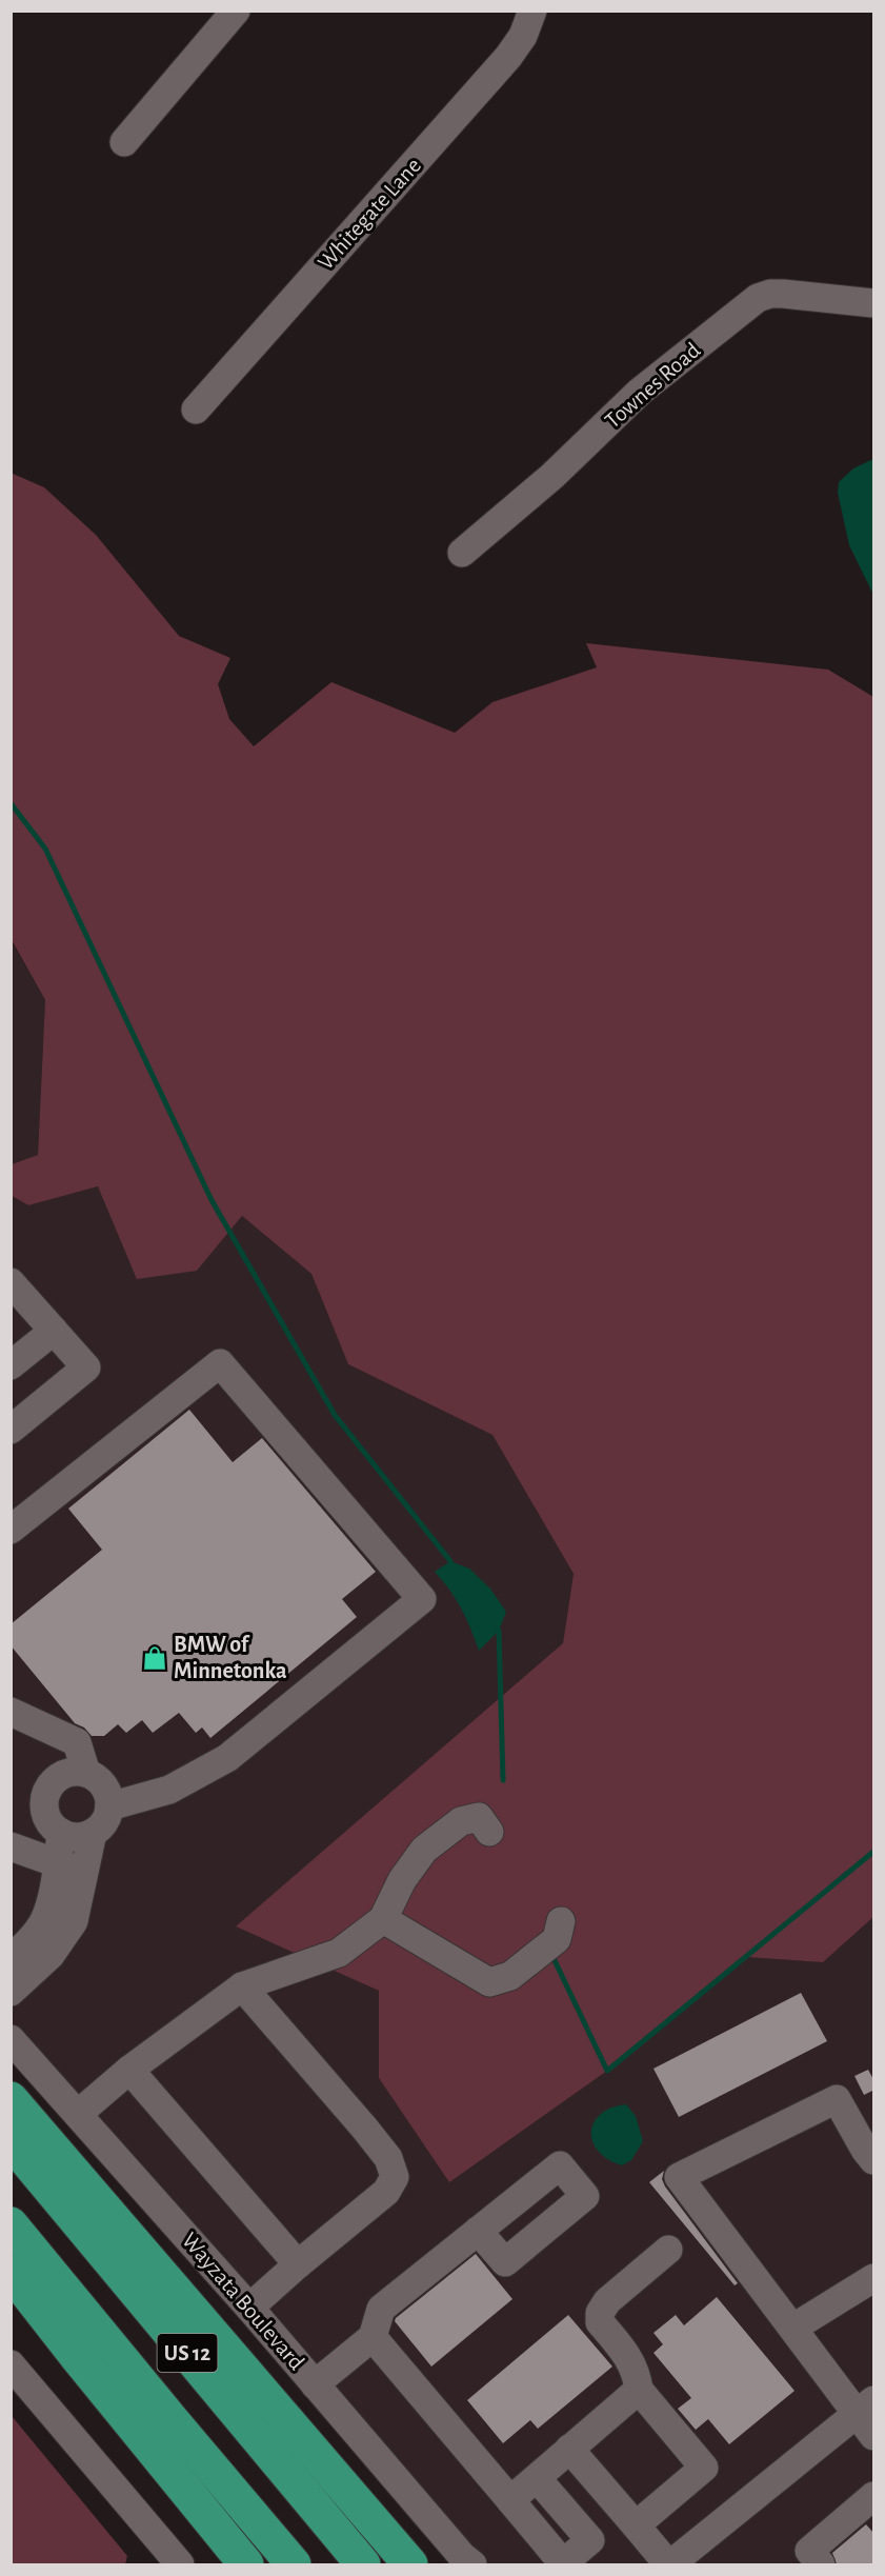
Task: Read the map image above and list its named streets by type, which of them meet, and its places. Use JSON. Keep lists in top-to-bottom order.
{
  "streets": {
    "highway": ["US 12"],
    "street": ["Whitegate Lane", "Townes Road", "Wayzata Boulevard"]
  },
  "places": {
    "shop": ["BMW of Minnetonka"]
  }
}
